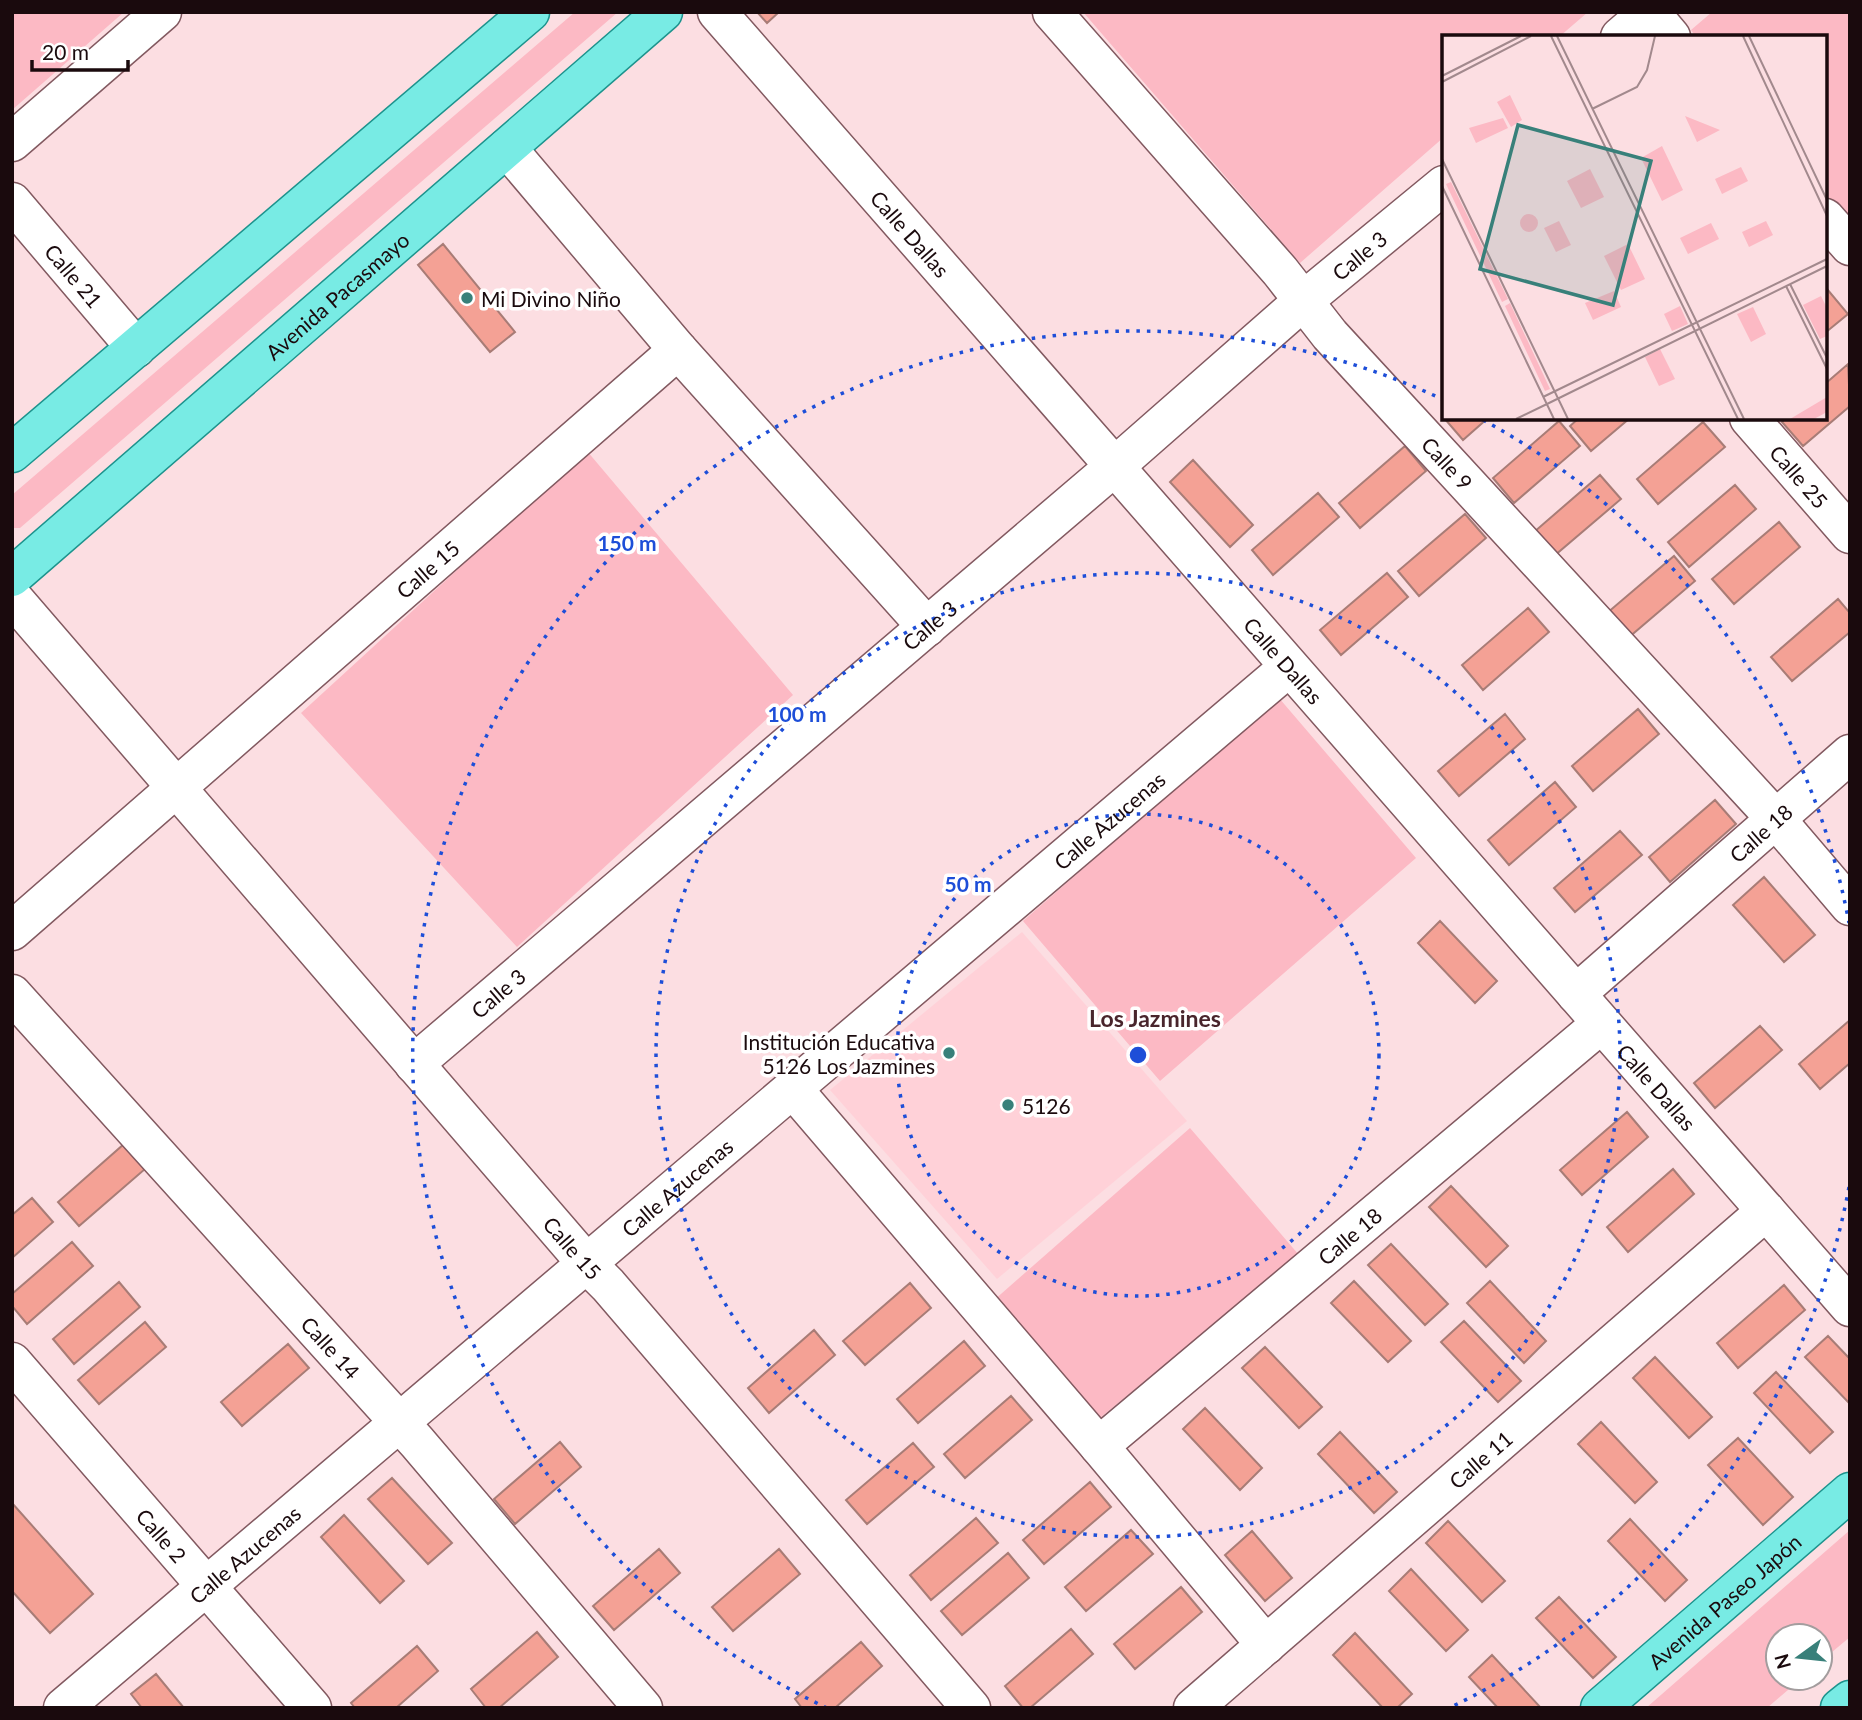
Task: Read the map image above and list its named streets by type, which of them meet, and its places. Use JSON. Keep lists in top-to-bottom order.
{
  "streets": {
    "main road": ["Avenida Pacasmayo", "Avenida Paseo Japón"],
    "street": [
      "Calle Dallas",
      "Calle 3",
      "Calle 21",
      "Calle 9",
      "Calle 25",
      "Calle 15",
      "Calle Azucenas",
      "Calle 18",
      "Calle 14",
      "Calle 11",
      "Calle 2"
    ]
  },
  "crossings": [
    ["Calle Dallas", "Calle 3"],
    ["Calle Dallas", "Calle Azucenas"],
    ["Calle Dallas", "Calle 18"],
    ["Calle Dallas", "Calle 11"],
    ["Calle 3", "Calle 9"],
    ["Calle 3", "Calle 15"],
    ["Calle 9", "Calle 18"],
    ["Calle 15", "Calle Azucenas"],
    ["Calle Azucenas", "Calle 14"],
    ["Calle Azucenas", "Calle 2"]
  ],
  "districts": ["Los Jazmines"],
  "places": ["Mi Divino Niño", "Institución Educativa 5126 Los Jazmines", "5126"],
  "scale_bar": "20 m",
  "north": "left",
  "rings": ["150 m", "100 m", "50 m"]
}
